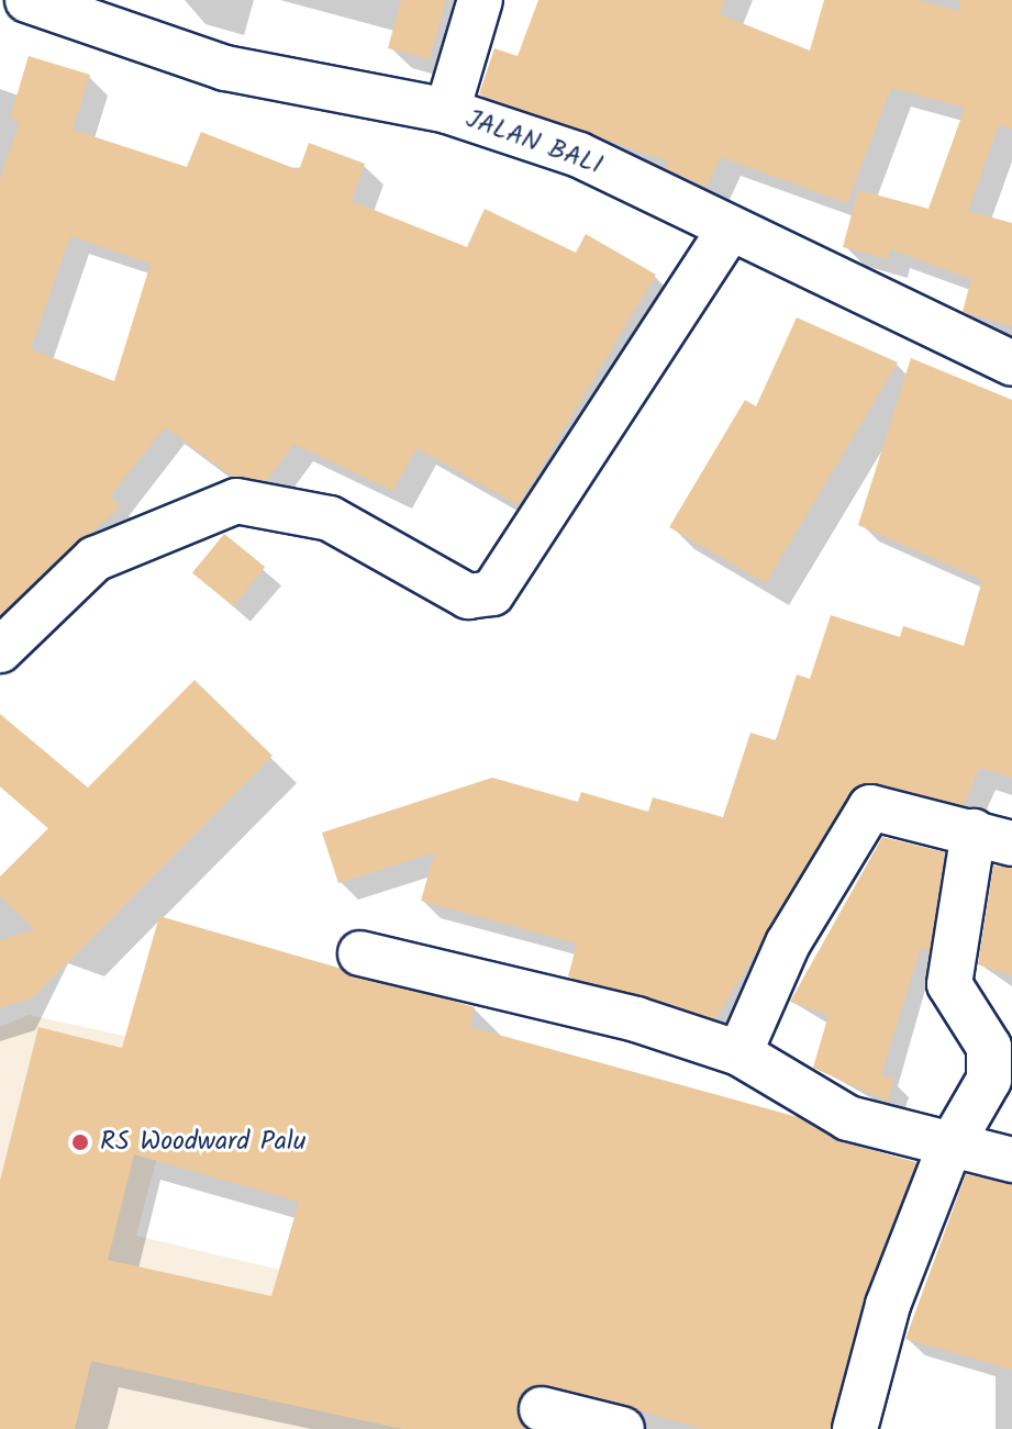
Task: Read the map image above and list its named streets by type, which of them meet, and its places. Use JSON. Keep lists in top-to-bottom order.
{
  "streets": {
    "street": ["JALAN BALI"]
  },
  "places": ["RS Woodward Palu"]
}
